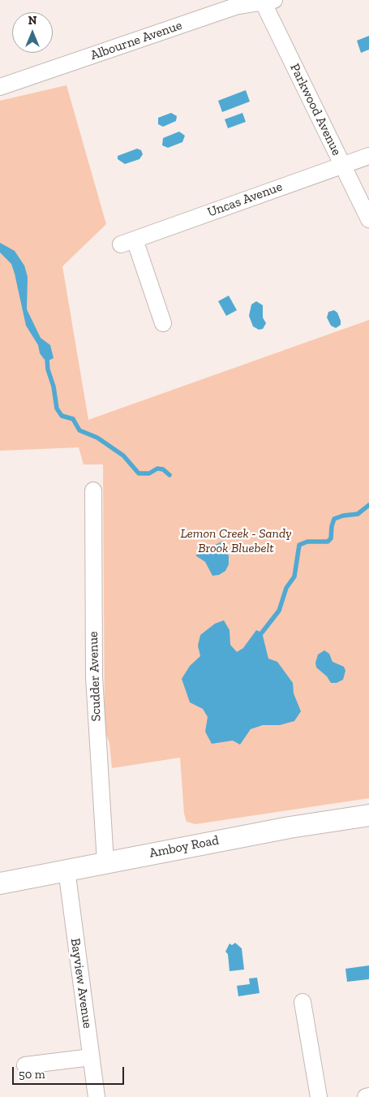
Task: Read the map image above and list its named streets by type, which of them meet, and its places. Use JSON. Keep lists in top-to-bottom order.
{
  "streets": {
    "main road": ["Amboy Road"],
    "street": [
      "Albourne Avenue",
      "Parkwood Avenue",
      "Uncas Avenue",
      "Scudder Avenue",
      "Bayview Avenue"
    ]
  },
  "crossings": [
    ["Albourne Avenue", "Parkwood Avenue"],
    ["Parkwood Avenue", "Uncas Avenue"],
    ["Scudder Avenue", "Amboy Road"],
    ["Amboy Road", "Bayview Avenue"]
  ],
  "parks": ["Lemon Creek - Sandy Brook Bluebelt"],
  "scale_bar": "50 m",
  "north": "top"
}
